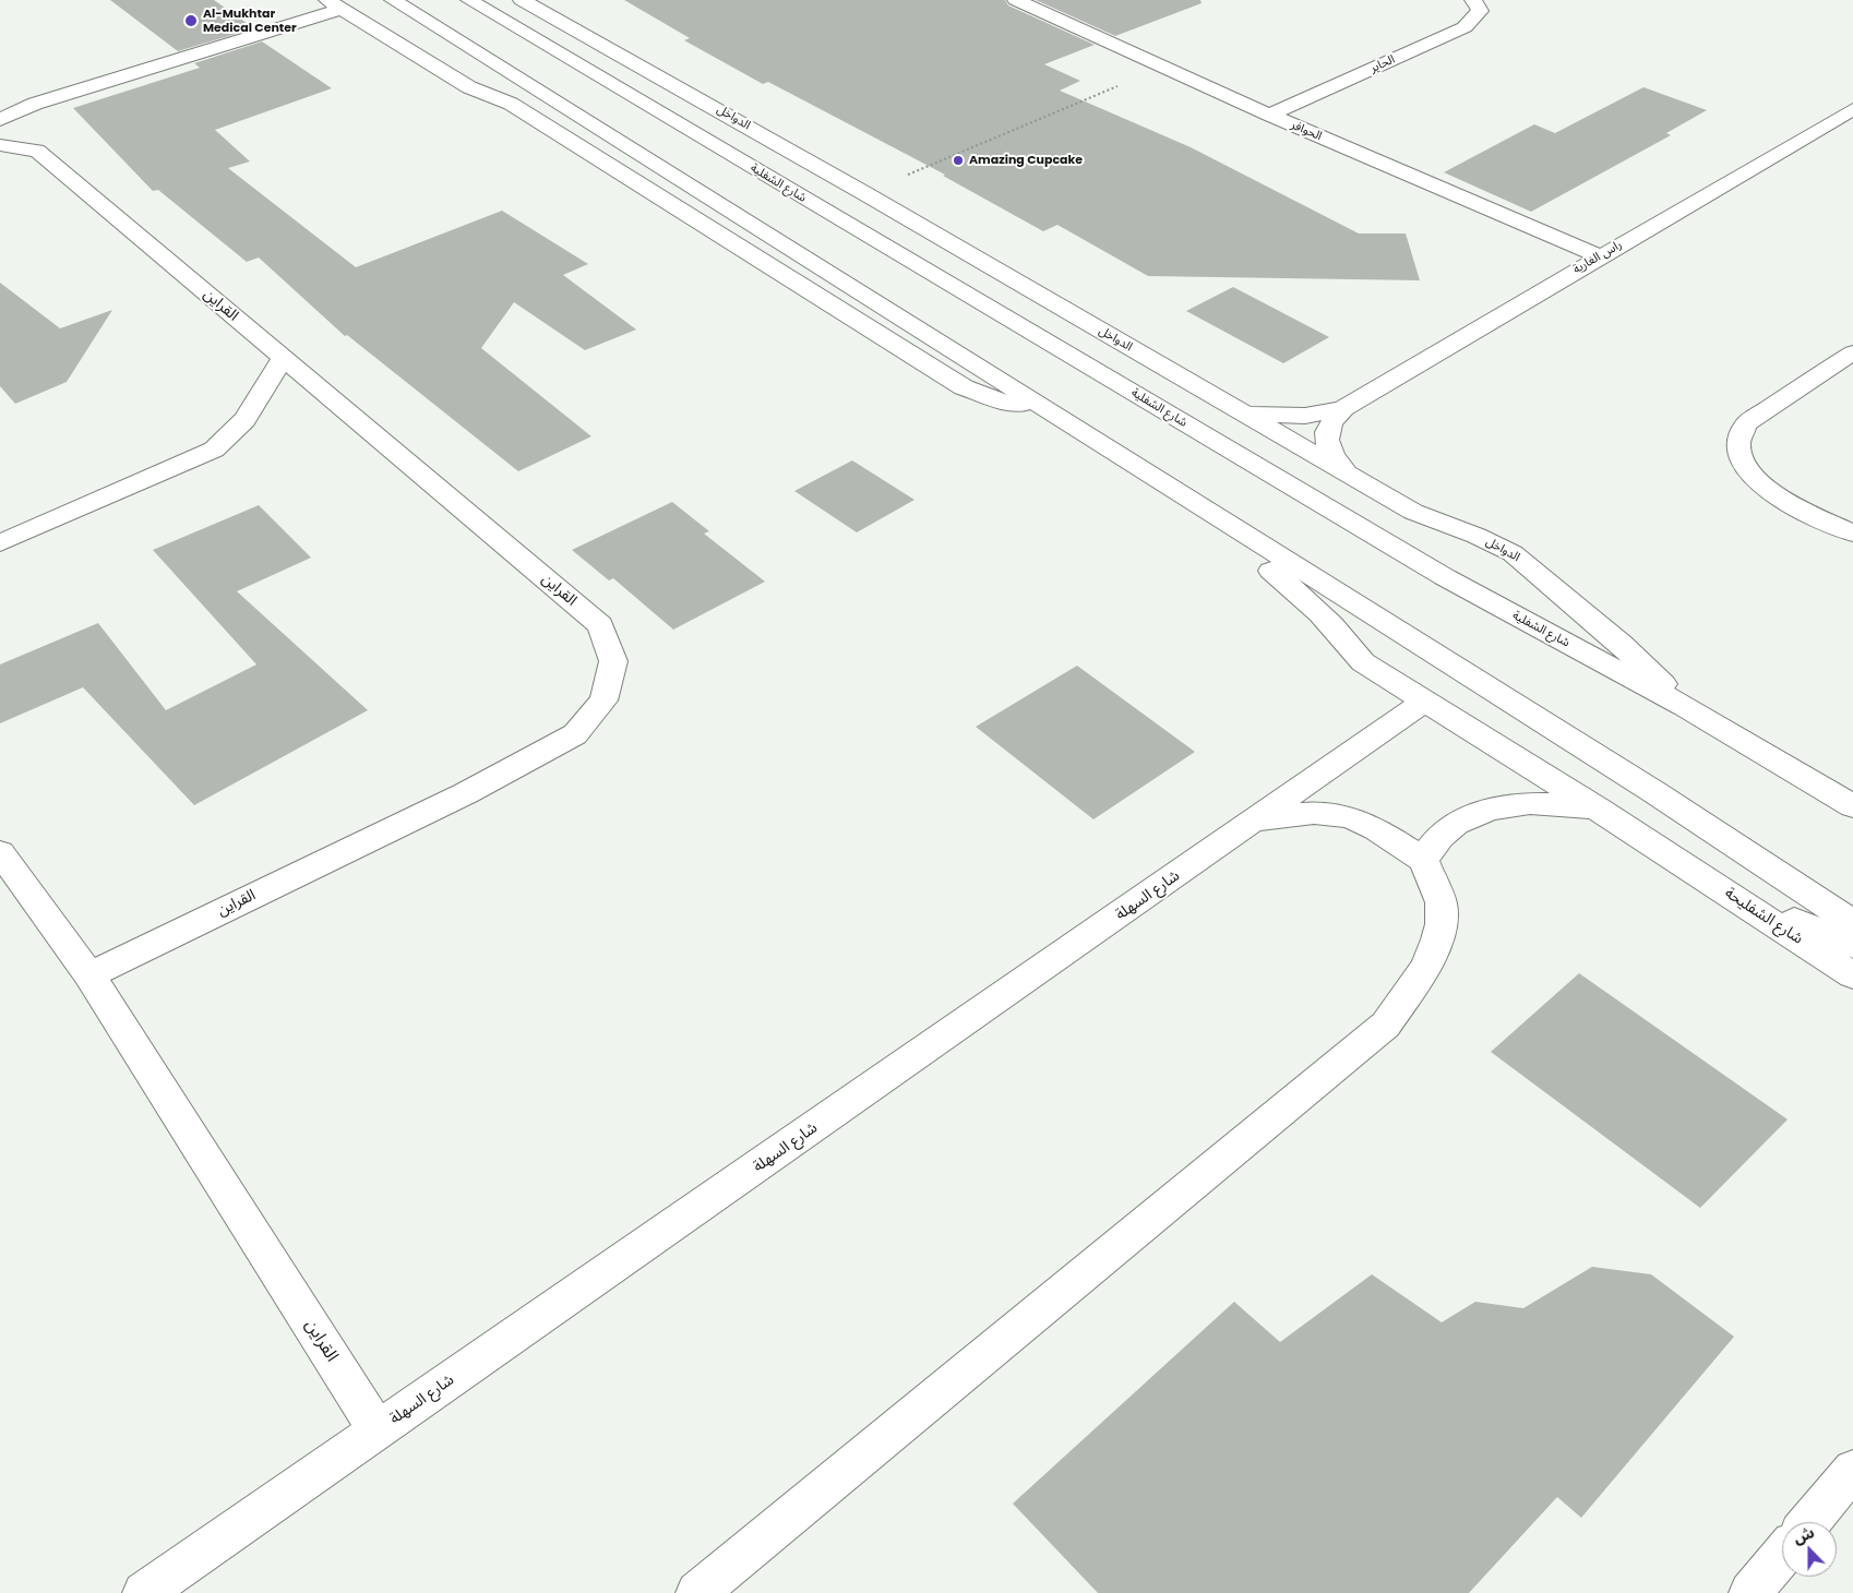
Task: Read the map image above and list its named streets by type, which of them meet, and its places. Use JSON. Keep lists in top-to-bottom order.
{
  "streets": {
    "street": [
      "الحاير",
      "الدواخل",
      "الحوافر",
      "شارع الشفلية",
      "راس الغارية",
      "القراين",
      "شارع السهلة",
      "شارع الشفليحة"
    ]
  },
  "crossings": [
    ["الحاير", "الحوافر"],
    ["الدواخل", "شارع الشفلية"],
    ["الدواخل", "راس الغارية"],
    ["الحوافر", "راس الغارية"],
    ["القراين", "شارع السهلة"]
  ],
  "places": ["Al-Mukhtar Medical Center", "Amazing Cupcake"],
  "north": "top"
}
